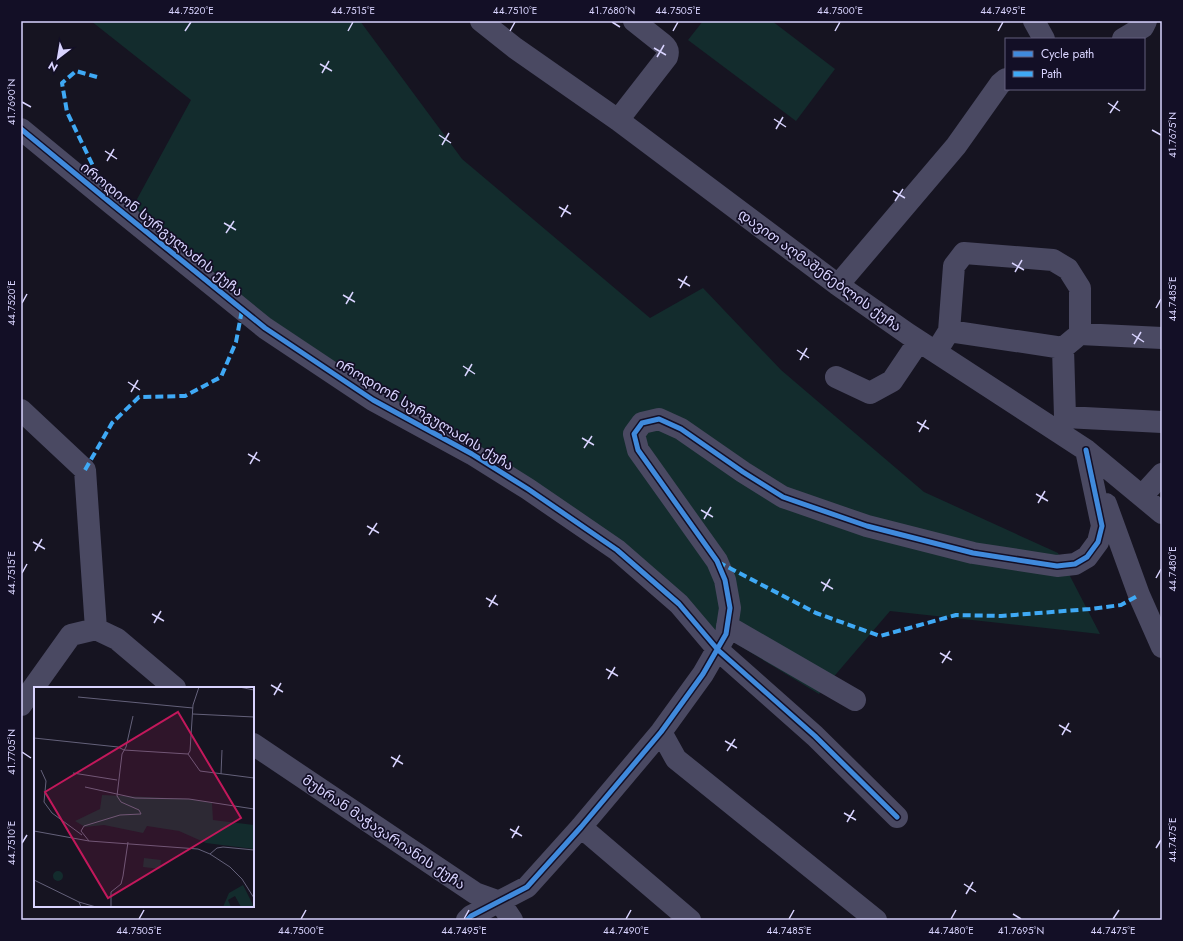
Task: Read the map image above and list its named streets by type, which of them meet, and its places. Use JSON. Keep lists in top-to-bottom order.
{
  "streets": {
    "street": ["იროდიონ სურგულაძის ქუჩა", "დავით აღმაშენებლის ქუჩა", "მუხრან მაჭავარიანის ქუჩა"]
  },
  "legend": ["Cycle path", "Path"],
  "north": "bottom left",
  "coordinates": [
    "44.7520°E",
    "44.7515°E",
    "44.7510°E",
    "41.7680°N",
    "44.7505°E",
    "44.7500°E",
    "44.7495°E",
    "41.7690°N",
    "41.7675°N",
    "44.7485°E",
    "44.7480°E",
    "41.7705°N",
    "44.7475°E",
    "44.7490°E",
    "41.7695°N"
  ]
}
